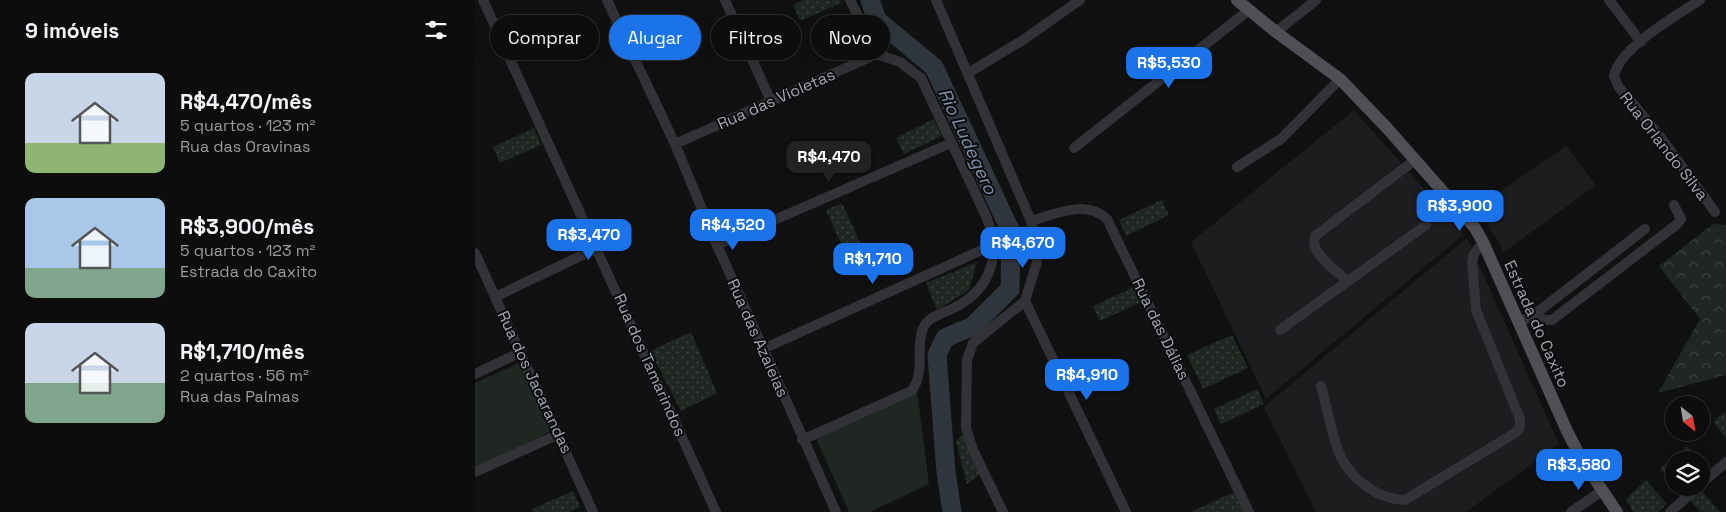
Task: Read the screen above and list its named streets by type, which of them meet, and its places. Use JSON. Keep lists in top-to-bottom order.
{
  "streets": {
    "main road": ["Estrada do Caxito"],
    "street": [
      "Rua das Violetas",
      "Rua Orlando Silva",
      "Rua das Dálias",
      "Rua das Azaleias",
      "Rua dos Tamarindos",
      "Rua dos Jacarandas"
    ]
  },
  "crossings": [
    ["Rua das Violetas", "Rua das Azaleias"]
  ],
  "water": ["Rio Ludegero"],
  "north": "bottom right",
  "page": {
    "heading": "9 imóveis",
    "chip": [
      "Comprar",
      "Alugar",
      "Filtros",
      "Novo"
    ],
    "price": [
      "R$5,530",
      "R$4,470",
      "R$3,900",
      "R$4,520",
      "R$3,470",
      "R$4,670",
      "R$1,710",
      "R$4,910",
      "R$3,580"
    ],
    "list": [
      {
        "name": "R$4,470/mês",
        "note": "5 quartos · 123 m² · Rua das Oravinas"
      },
      {
        "name": "R$3,900/mês",
        "note": "5 quartos · 123 m² · Estrada do Caxito"
      },
      {
        "name": "R$1,710/mês",
        "note": "2 quartos · 56 m² · Rua das Palmas"
      }
    ]
  }
}
